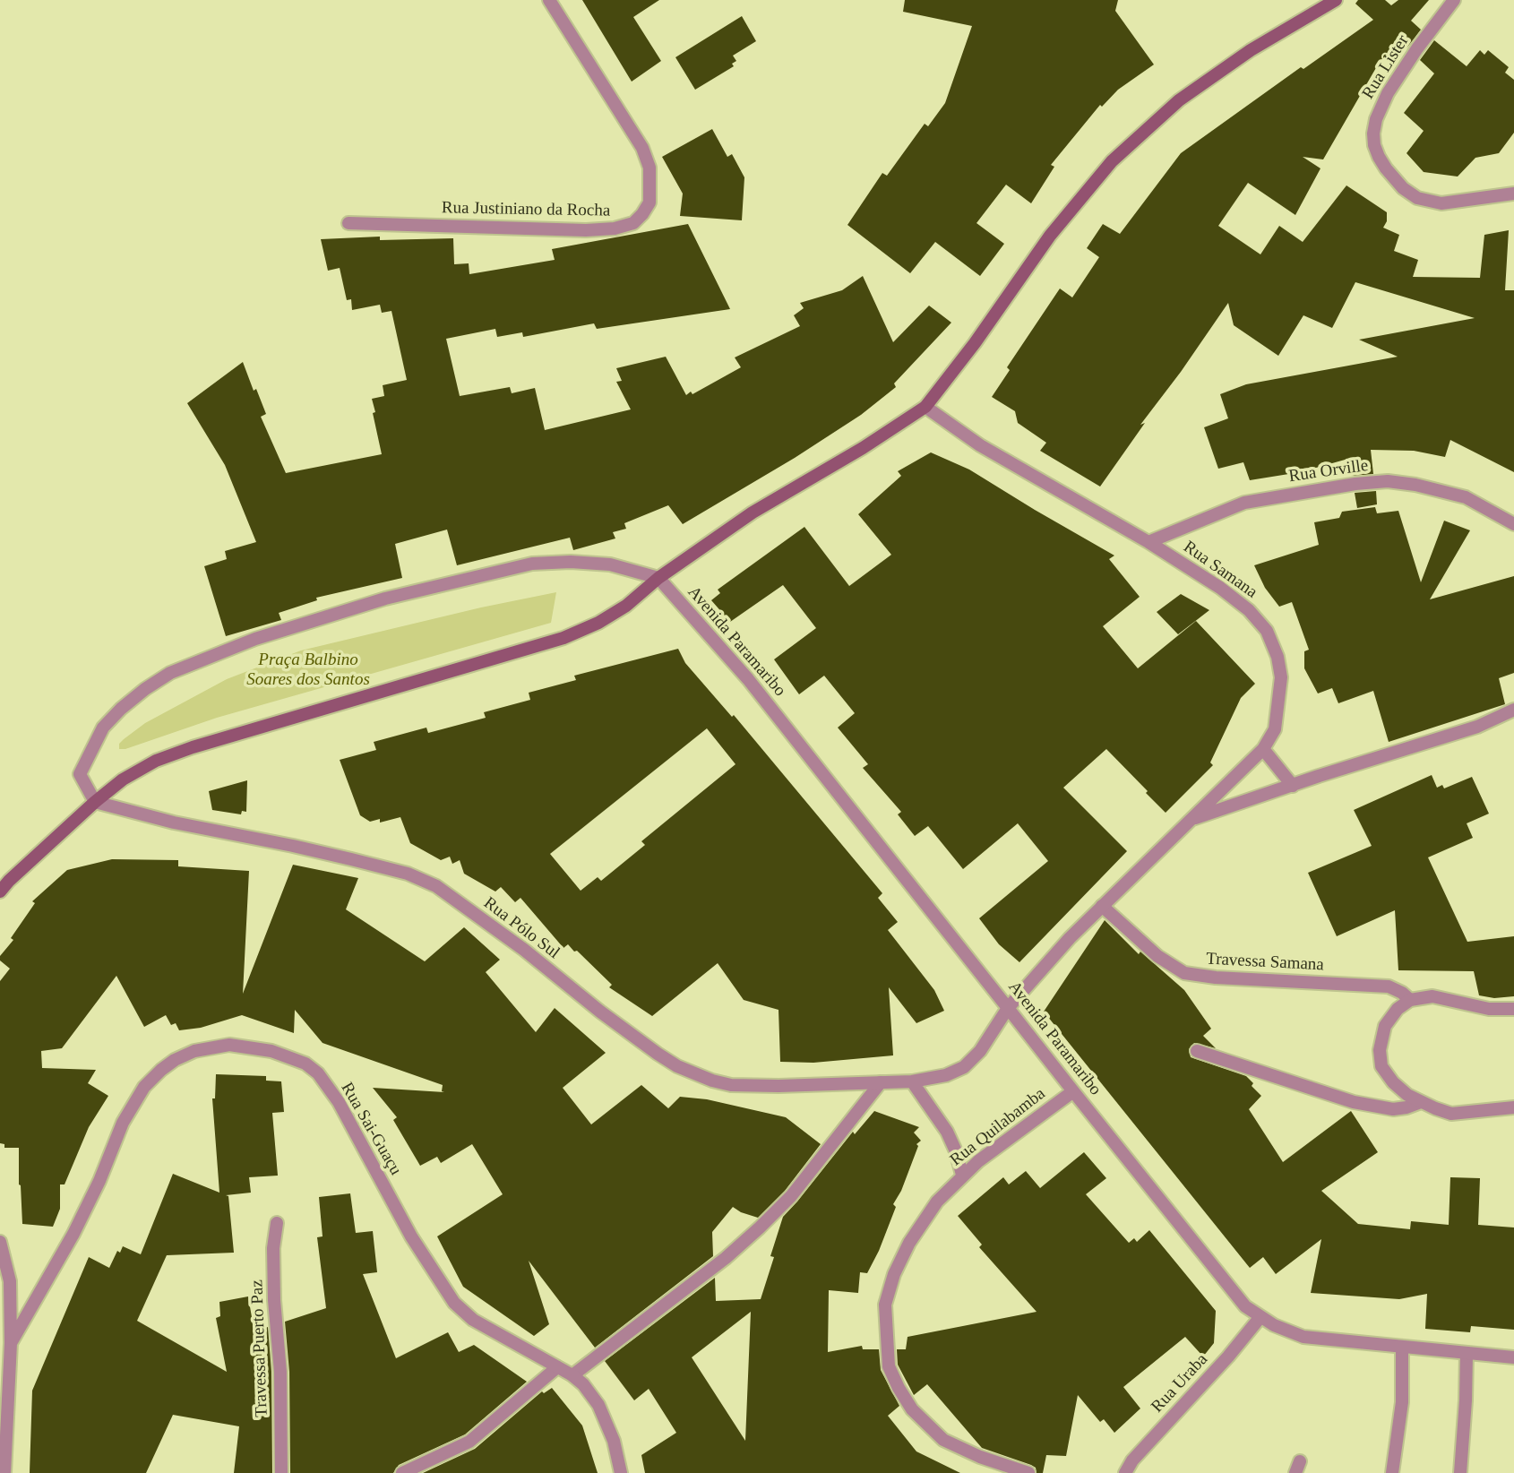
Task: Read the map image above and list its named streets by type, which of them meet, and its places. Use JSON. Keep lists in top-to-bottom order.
{
  "streets": {
    "street": [
      "Rua Lister",
      "Rua Justiniano da Rocha",
      "Rua Orville",
      "Rua Samana",
      "Avenida Paramaribo",
      "Rua Pólo Sul",
      "Travessa Samana",
      "Rua Quilabamba",
      "Rua Sai-Guaçu",
      "Travessa Puerto Paz",
      "Rua Uraba"
    ]
  },
  "crossings": [
    ["Rua Orville", "Rua Samana"],
    ["Rua Samana", "Avenida Paramaribo"],
    ["Rua Samana", "Rua Pólo Sul"],
    ["Rua Samana", "Travessa Samana"],
    ["Avenida Paramaribo", "Rua Pólo Sul"],
    ["Avenida Paramaribo", "Rua Quilabamba"],
    ["Avenida Paramaribo", "Rua Uraba"]
  ],
  "parks": ["Praça Balbino Soares dos Santos"]
}
